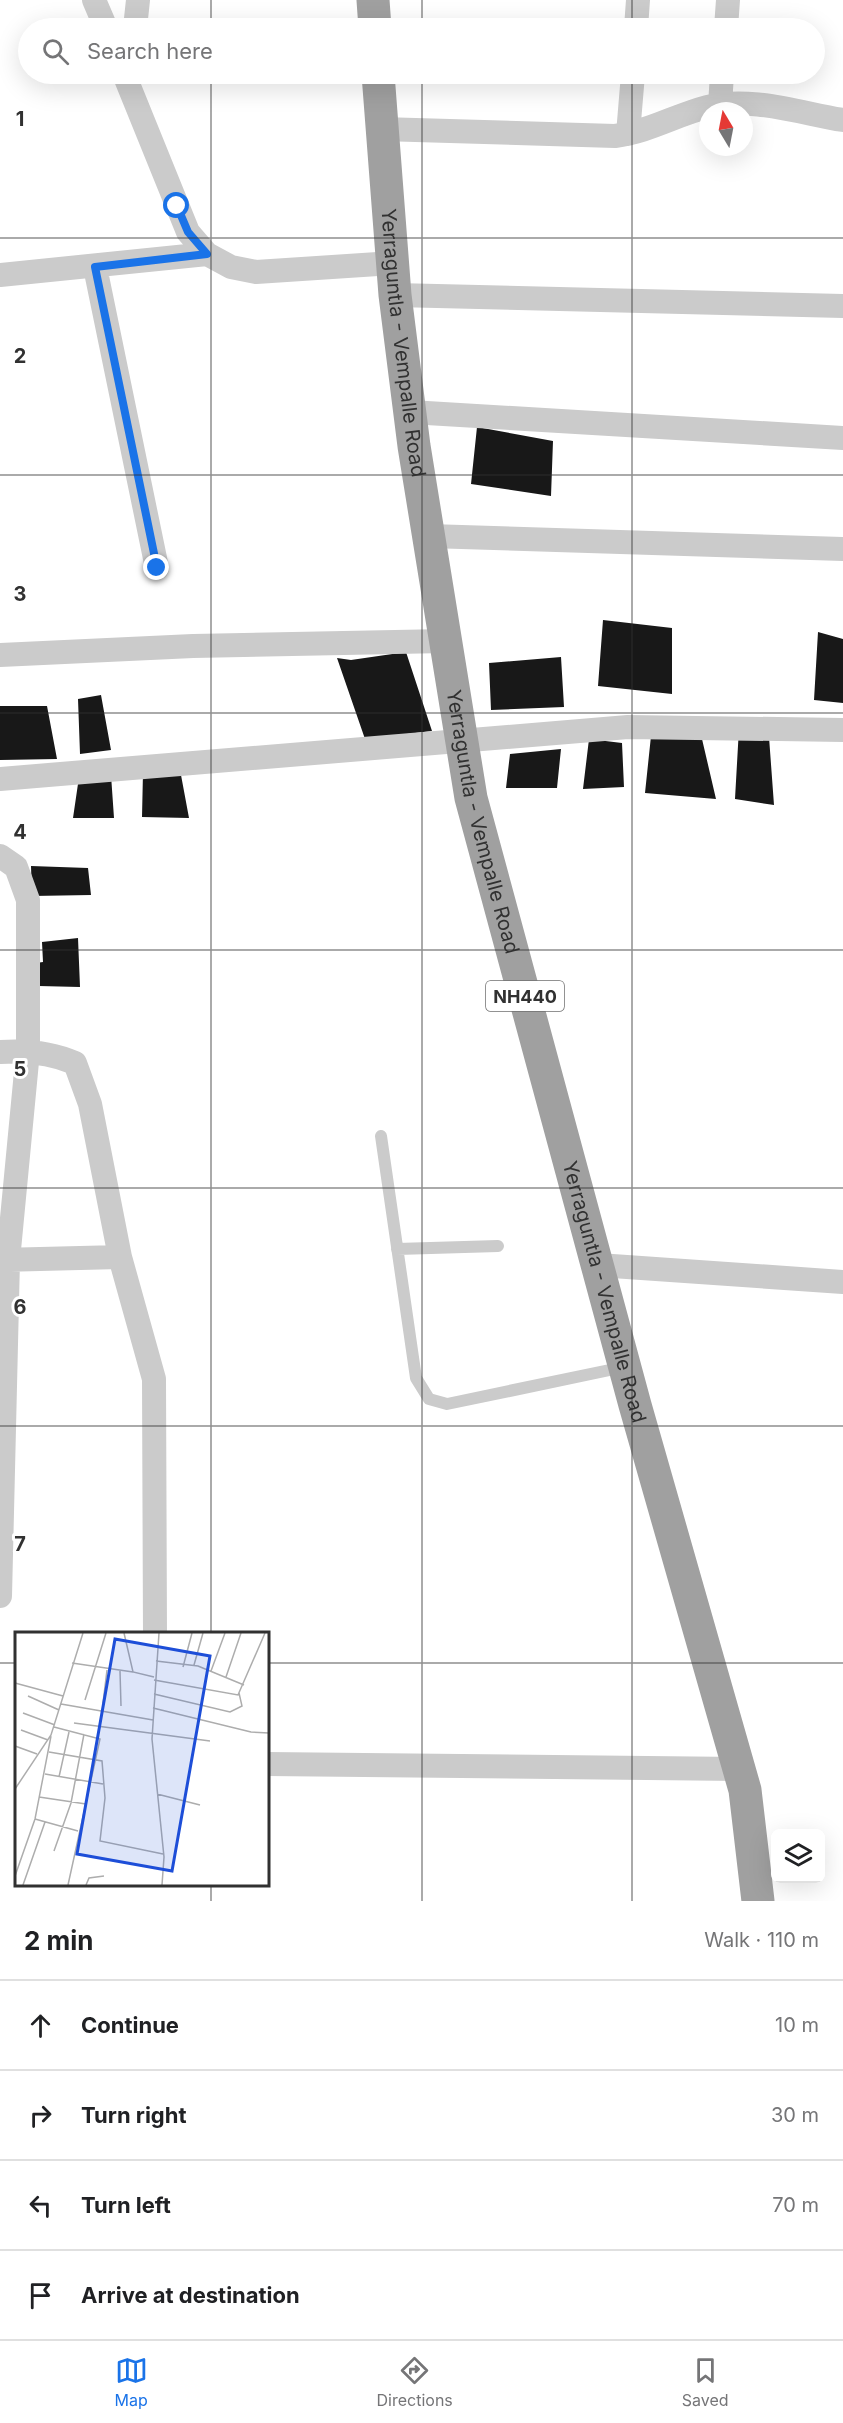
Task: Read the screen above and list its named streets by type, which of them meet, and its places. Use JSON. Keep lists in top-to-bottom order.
{
  "streets": {
    "highway": ["Yerraguntla - Vempalle Road", "NH440"]
  },
  "north": "top",
  "page": {
    "search": "Search here",
    "heading": ["2 min", "Walk · 110 m"],
    "list": [
      ["Continue", "10 m"],
      ["Turn right", "30 m"],
      ["Turn left", "70 m"],
      "Arrive at destination"
    ],
    "nav": ["Map", "Directions", "Saved"]
  },
  "grid": {
    "rows": [
      "1",
      "2",
      "3",
      "4",
      "5",
      "6",
      "7"
    ]
  }
}
